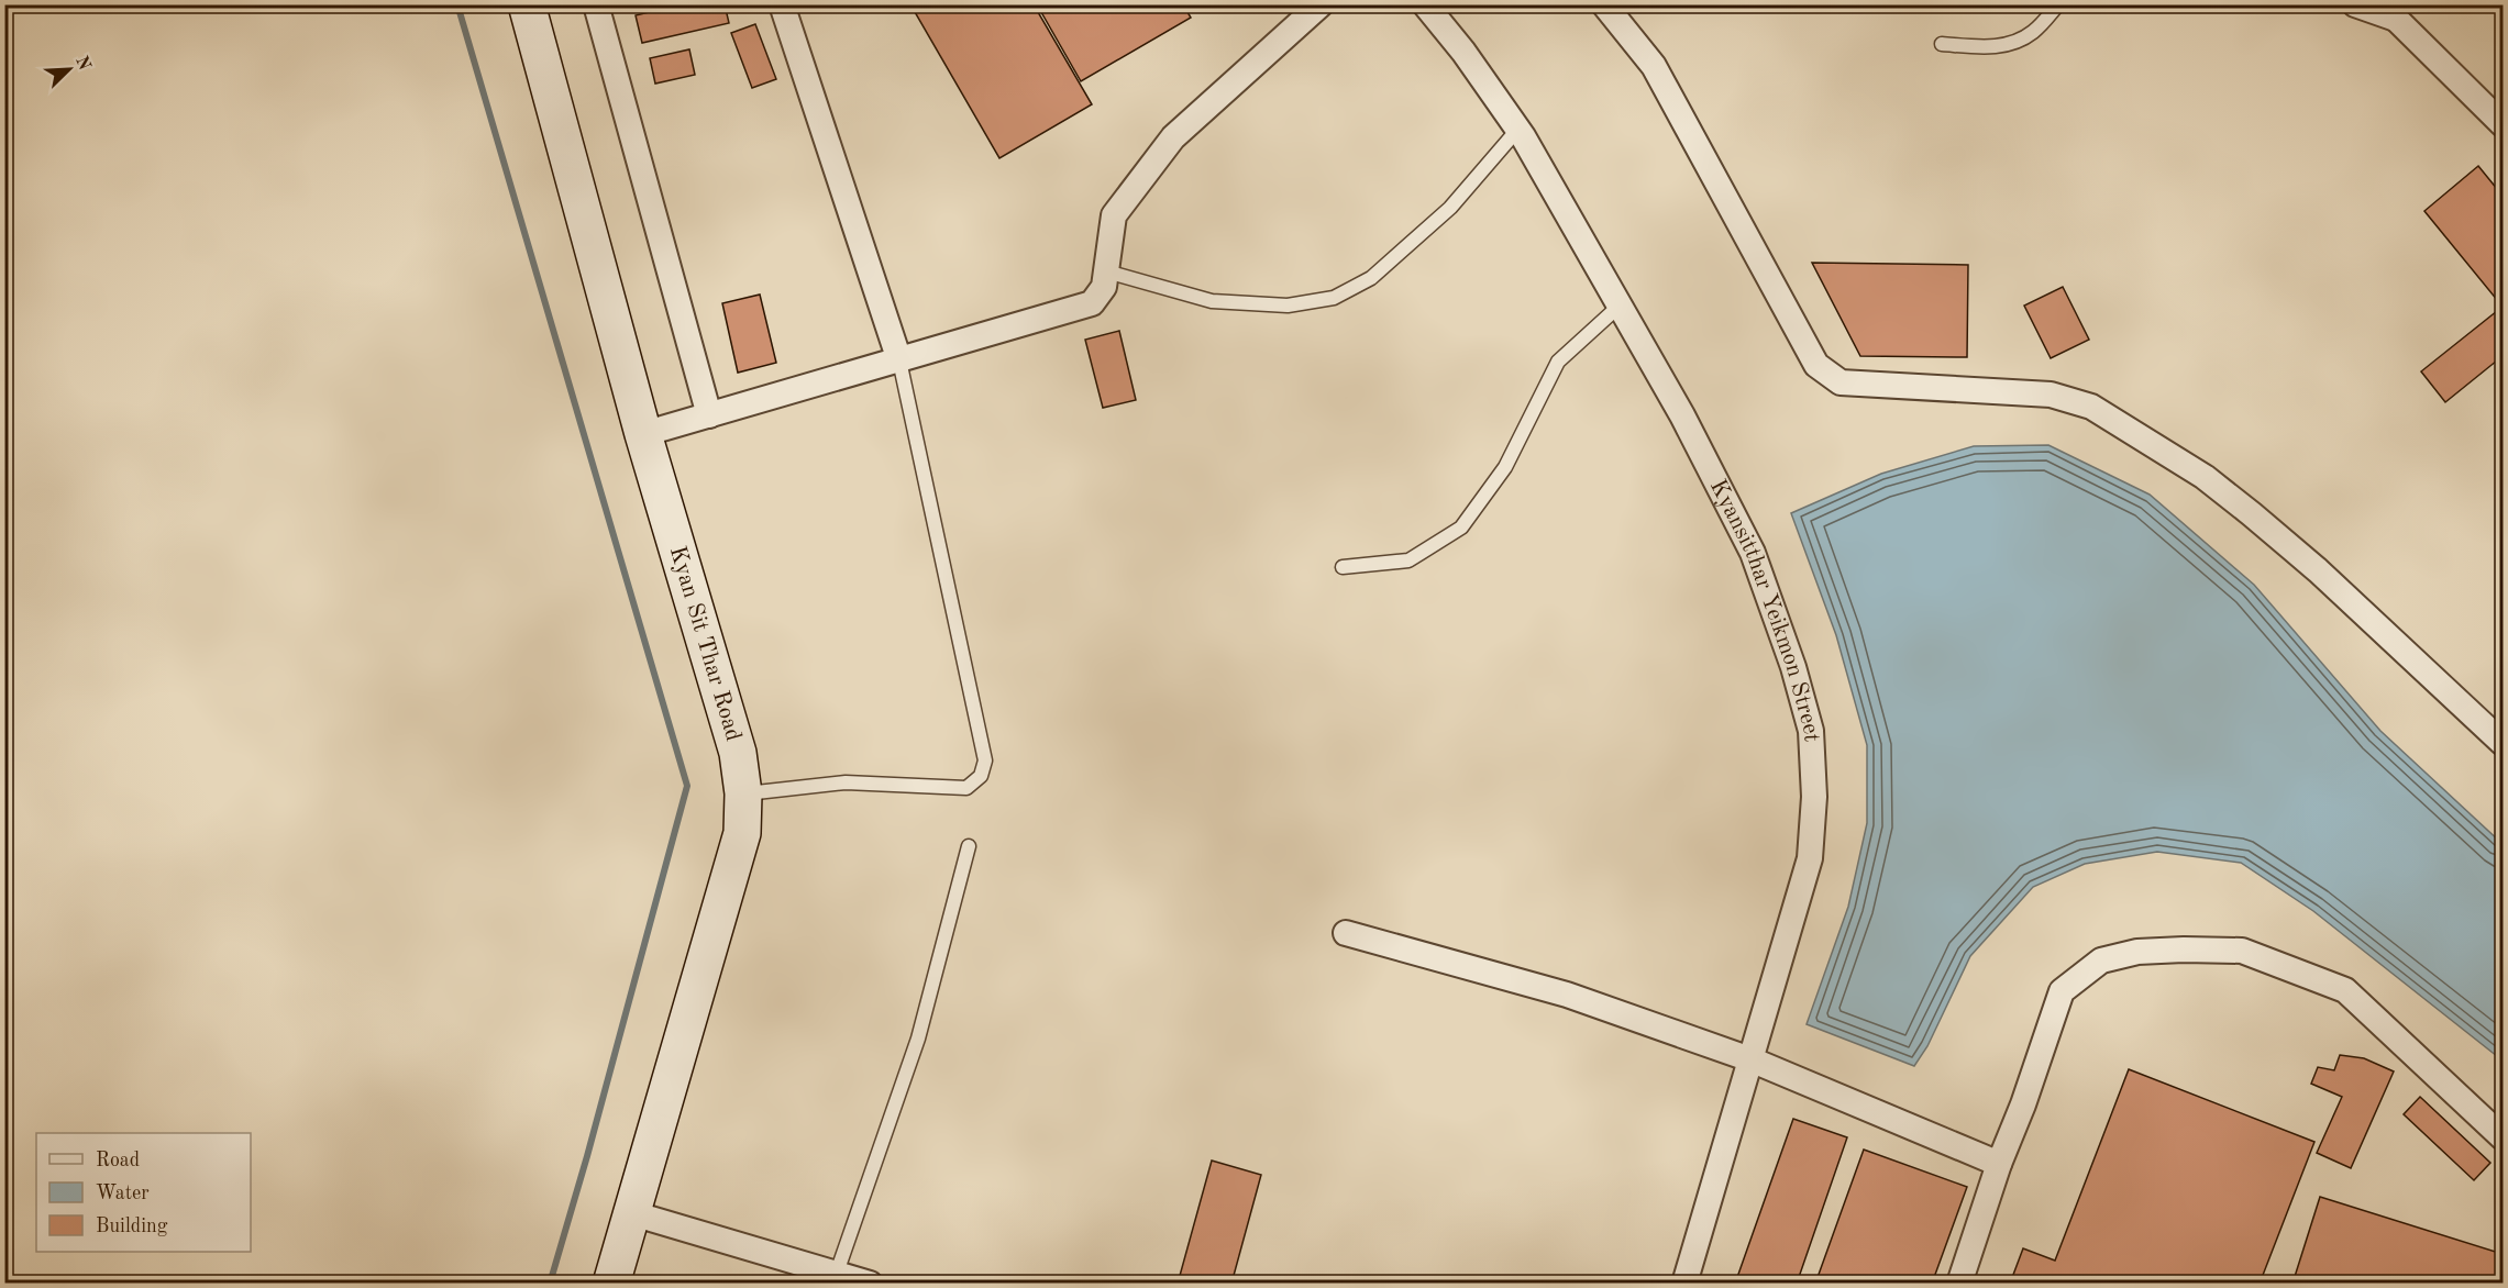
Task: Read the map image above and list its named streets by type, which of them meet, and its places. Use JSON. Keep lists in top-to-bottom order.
{
  "streets": {
    "main road": ["Kyan Sit Thar Road"],
    "street": ["Kyansitthar Yeikmon Street"]
  },
  "legend": ["Road", "Water", "Building"],
  "north": "top right"
}
